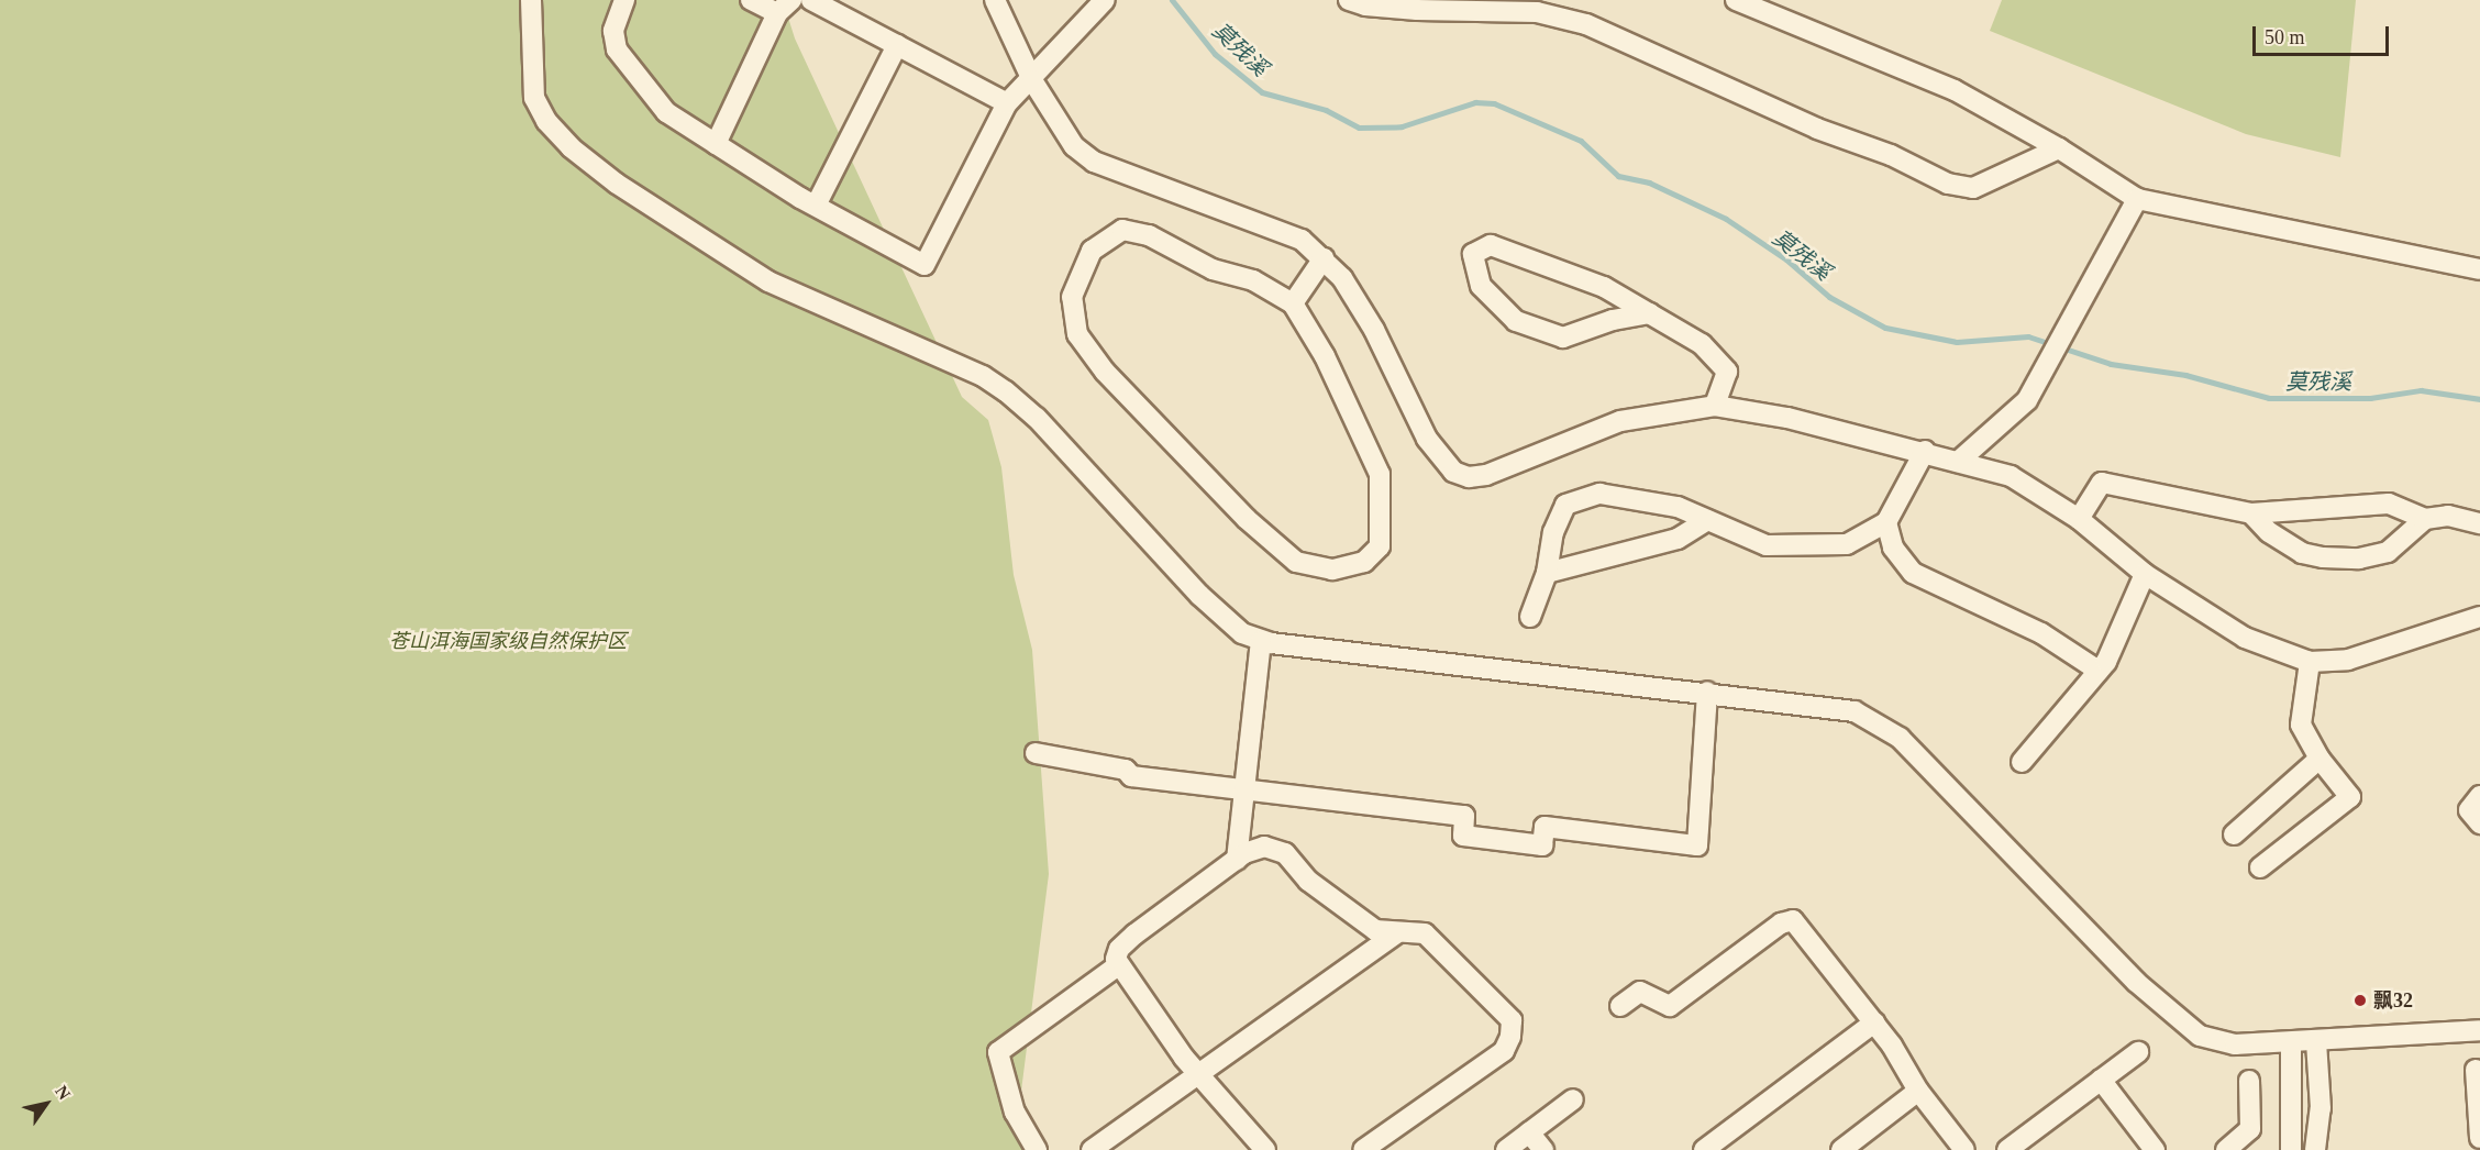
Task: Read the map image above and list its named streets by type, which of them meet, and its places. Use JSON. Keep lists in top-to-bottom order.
{
  "water": ["莫残溪"],
  "parks": ["苍山洱海国家级自然保护区"],
  "places": ["飘32"],
  "scale_bar": "50 m",
  "north": "top right"
}
